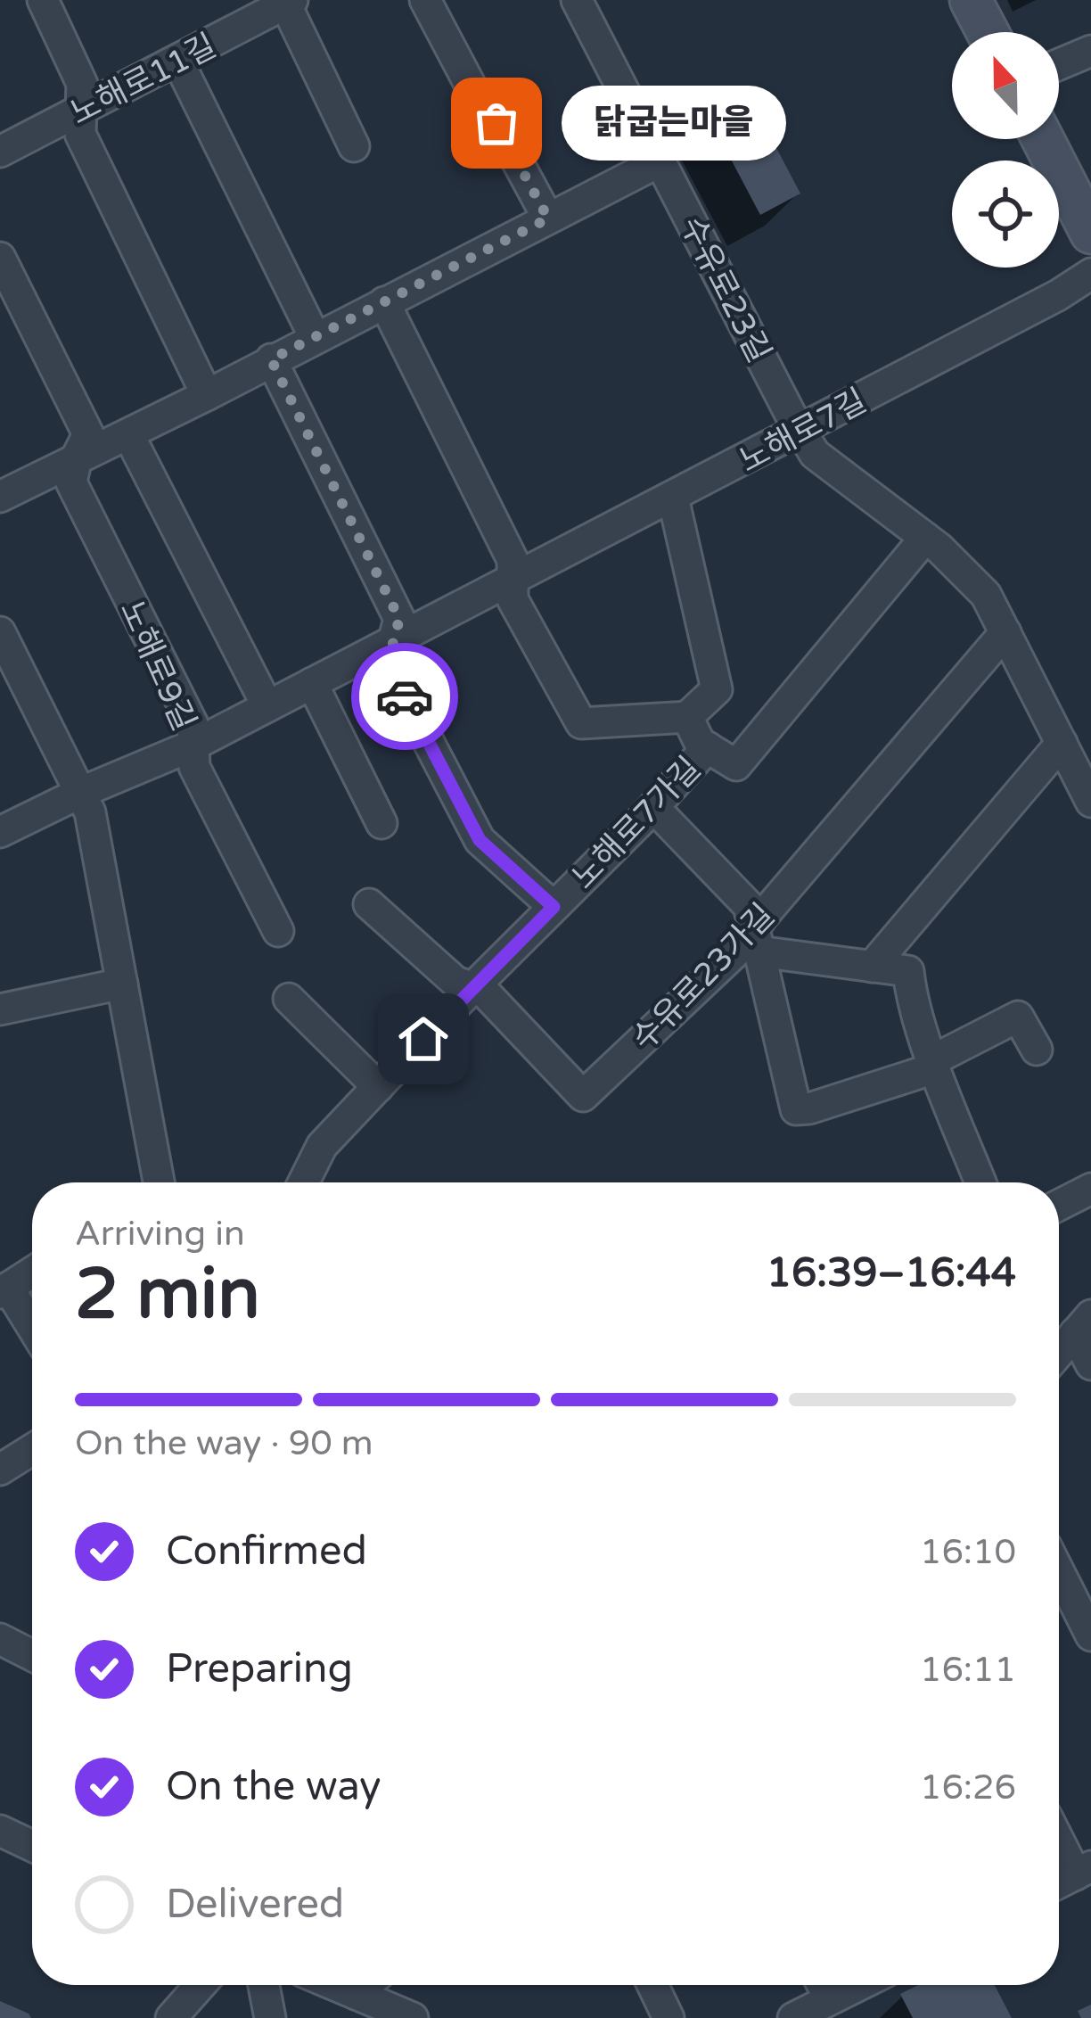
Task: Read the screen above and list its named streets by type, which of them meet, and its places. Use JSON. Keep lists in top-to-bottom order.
{
  "streets": {
    "street": [
      "노해로11길",
      "수유로23길",
      "노해로7길",
      "노해로9길",
      "노해로7가길",
      "수유로23가길"
    ]
  },
  "crossings": [
    ["수유로23길", "노해로7길"],
    ["수유로23길", "수유로23가길"],
    ["노해로7길", "노해로9길"],
    ["노해로7길", "노해로7가길"],
    ["노해로7가길", "수유로23가길"]
  ],
  "places": ["닭굽는마을"],
  "north": "top",
  "page": {
    "bubble": "닭굽는마을",
    "heading": ["2 min", "Arriving in", "16:39–16:44"],
    "bar": "On the way · 90 m",
    "list": [
      ["Confirmed", "16:10"],
      ["Preparing", "16:11"],
      ["On the way", "16:26"],
      "Delivered"
    ]
  }
}
